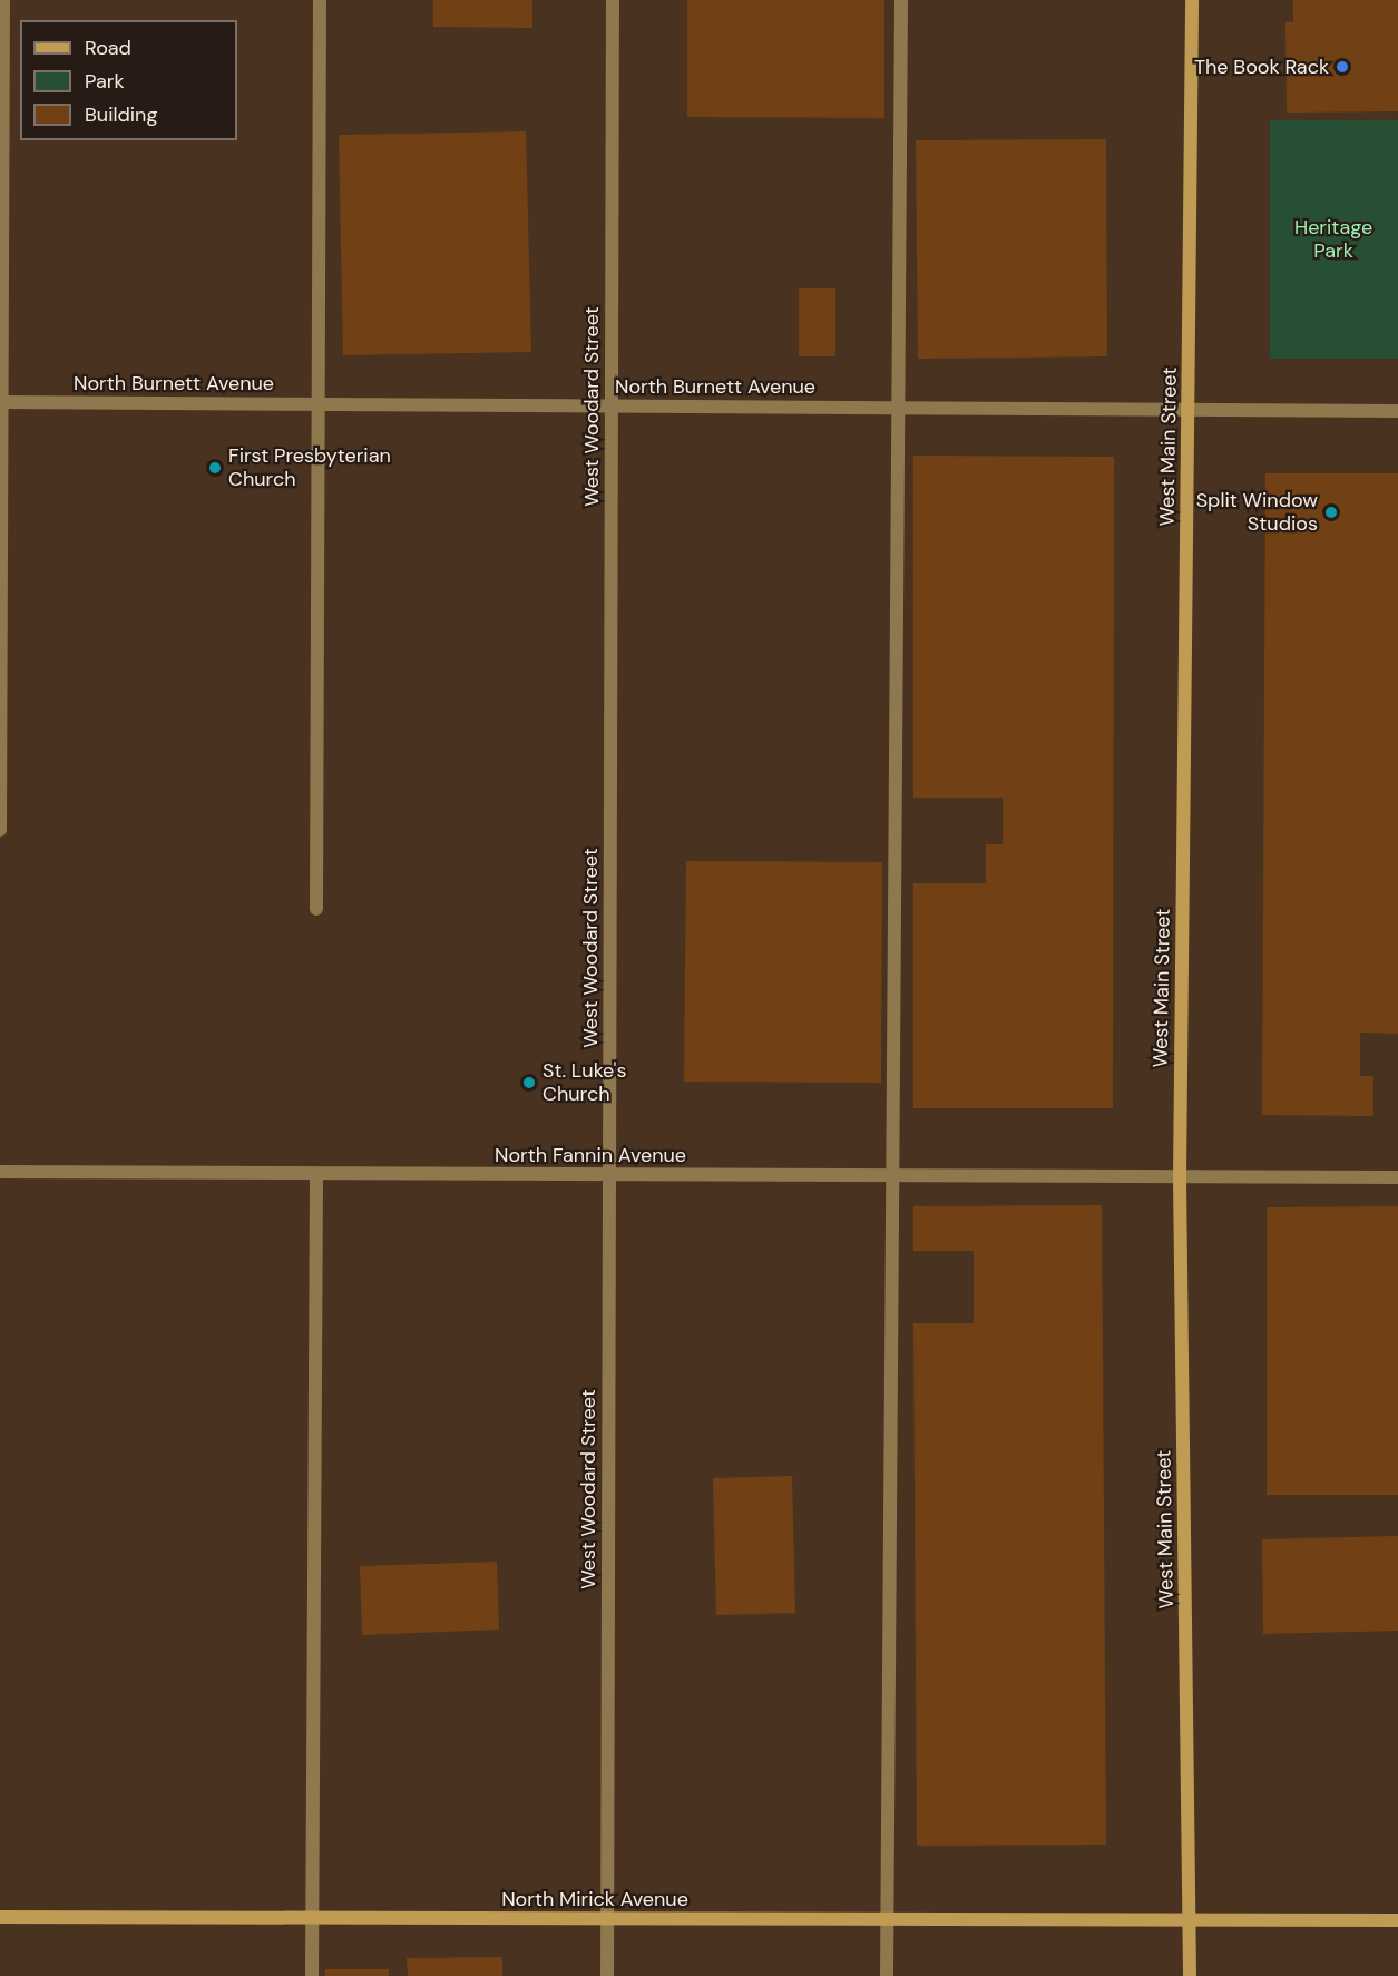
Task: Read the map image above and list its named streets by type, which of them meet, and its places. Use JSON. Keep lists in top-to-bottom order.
{
  "streets": {
    "main road": ["West Main Street", "North Mirick Avenue"],
    "street": ["North Burnett Avenue", "West Woodard Street", "North Fannin Avenue"]
  },
  "crossings": [
    ["North Burnett Avenue", "West Woodard Street"],
    ["North Burnett Avenue", "West Main Street"],
    ["West Woodard Street", "North Fannin Avenue"],
    ["West Woodard Street", "North Mirick Avenue"],
    ["West Main Street", "North Fannin Avenue"],
    ["West Main Street", "North Mirick Avenue"]
  ],
  "parks": ["Heritage Park"],
  "places": [
    "The Book Rack",
    "First Presbyterian Church",
    "Split Window Studios",
    "St. Luke's Church"
  ],
  "legend": ["Road", "Park", "Building"]
}
